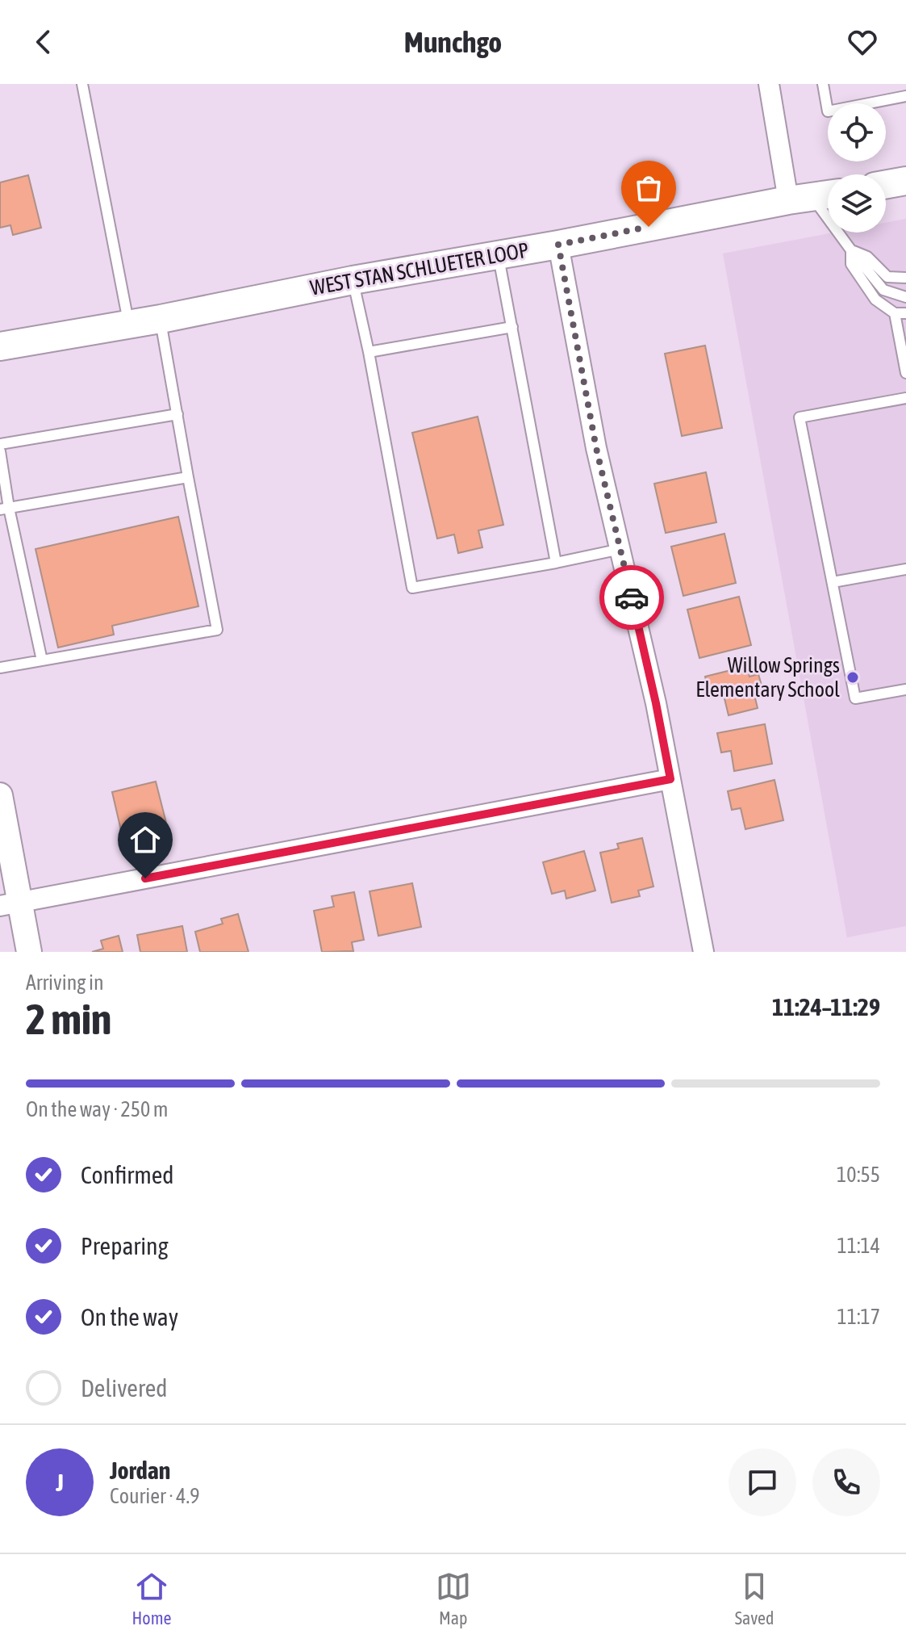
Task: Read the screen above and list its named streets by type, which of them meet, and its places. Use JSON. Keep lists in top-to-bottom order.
{
  "streets": {
    "main road": ["WEST STAN SCHLUETER LOOP"]
  },
  "places": ["Willow Springs Elementary School"],
  "page": {
    "header": "Munchgo",
    "heading": ["2 min", "Arriving in", "11:24–11:29"],
    "panel": ["Jordan", "Courier · 4.9"],
    "bar": "On the way · 250 m",
    "list": [
      ["Confirmed", "10:55"],
      ["Preparing", "11:14"],
      ["On the way", "11:17"],
      "Delivered"
    ],
    "round": "J",
    "tabs": ["Home", "Map", "Saved"]
  }
}
